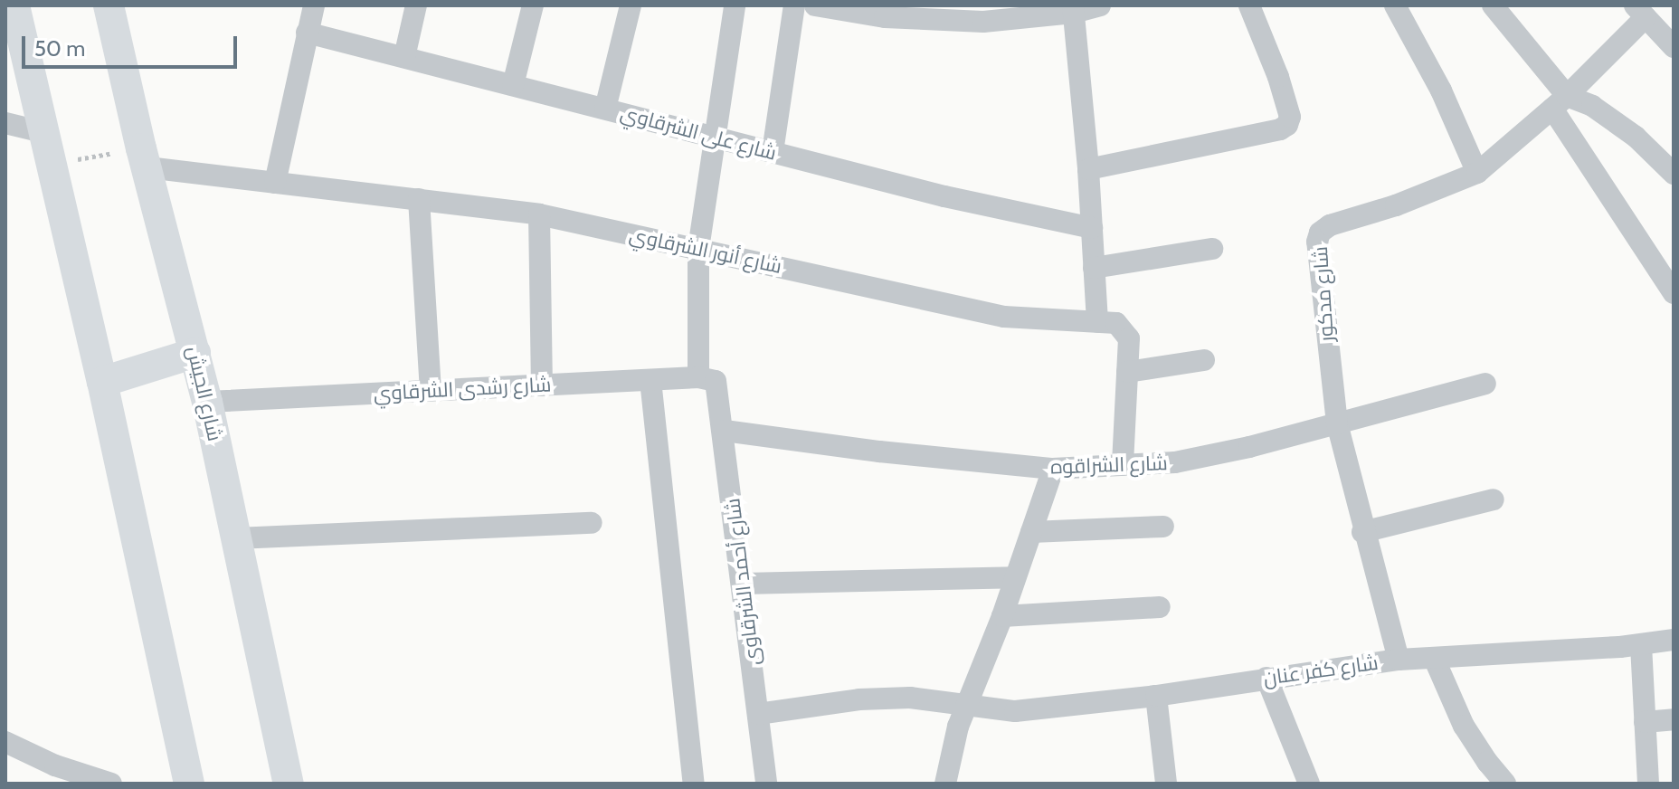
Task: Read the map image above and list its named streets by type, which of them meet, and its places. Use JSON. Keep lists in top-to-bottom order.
{
  "streets": {
    "main road": ["شارع الجيش"],
    "street": [
      "شارع على الشرقاوي",
      "شارع أنور الشرقاوي",
      "شارع مدكور",
      "شارع رشدى الشرقاوي",
      "شارع الشراقوه",
      "شارع أحمد الشرقاوى",
      "شارع كفر عنان"
    ]
  },
  "crossings": [
    ["شارع على الشرقاوي", "شارع أحمد الشرقاوى"],
    ["شارع أنور الشرقاوي", "شارع الجيش"],
    ["شارع أنور الشرقاوي", "شارع الشراقوه"],
    ["شارع أنور الشرقاوي", "شارع أحمد الشرقاوى"],
    ["شارع مدكور", "شارع الشراقوه"],
    ["شارع مدكور", "شارع كفر عنان"],
    ["شارع رشدى الشرقاوي", "شارع الجيش"],
    ["شارع رشدى الشرقاوي", "شارع أحمد الشرقاوى"],
    ["شارع الشراقوه", "شارع أحمد الشرقاوى"],
    ["شارع أحمد الشرقاوى", "شارع كفر عنان"]
  ],
  "scale_bar": "50 m"
}
